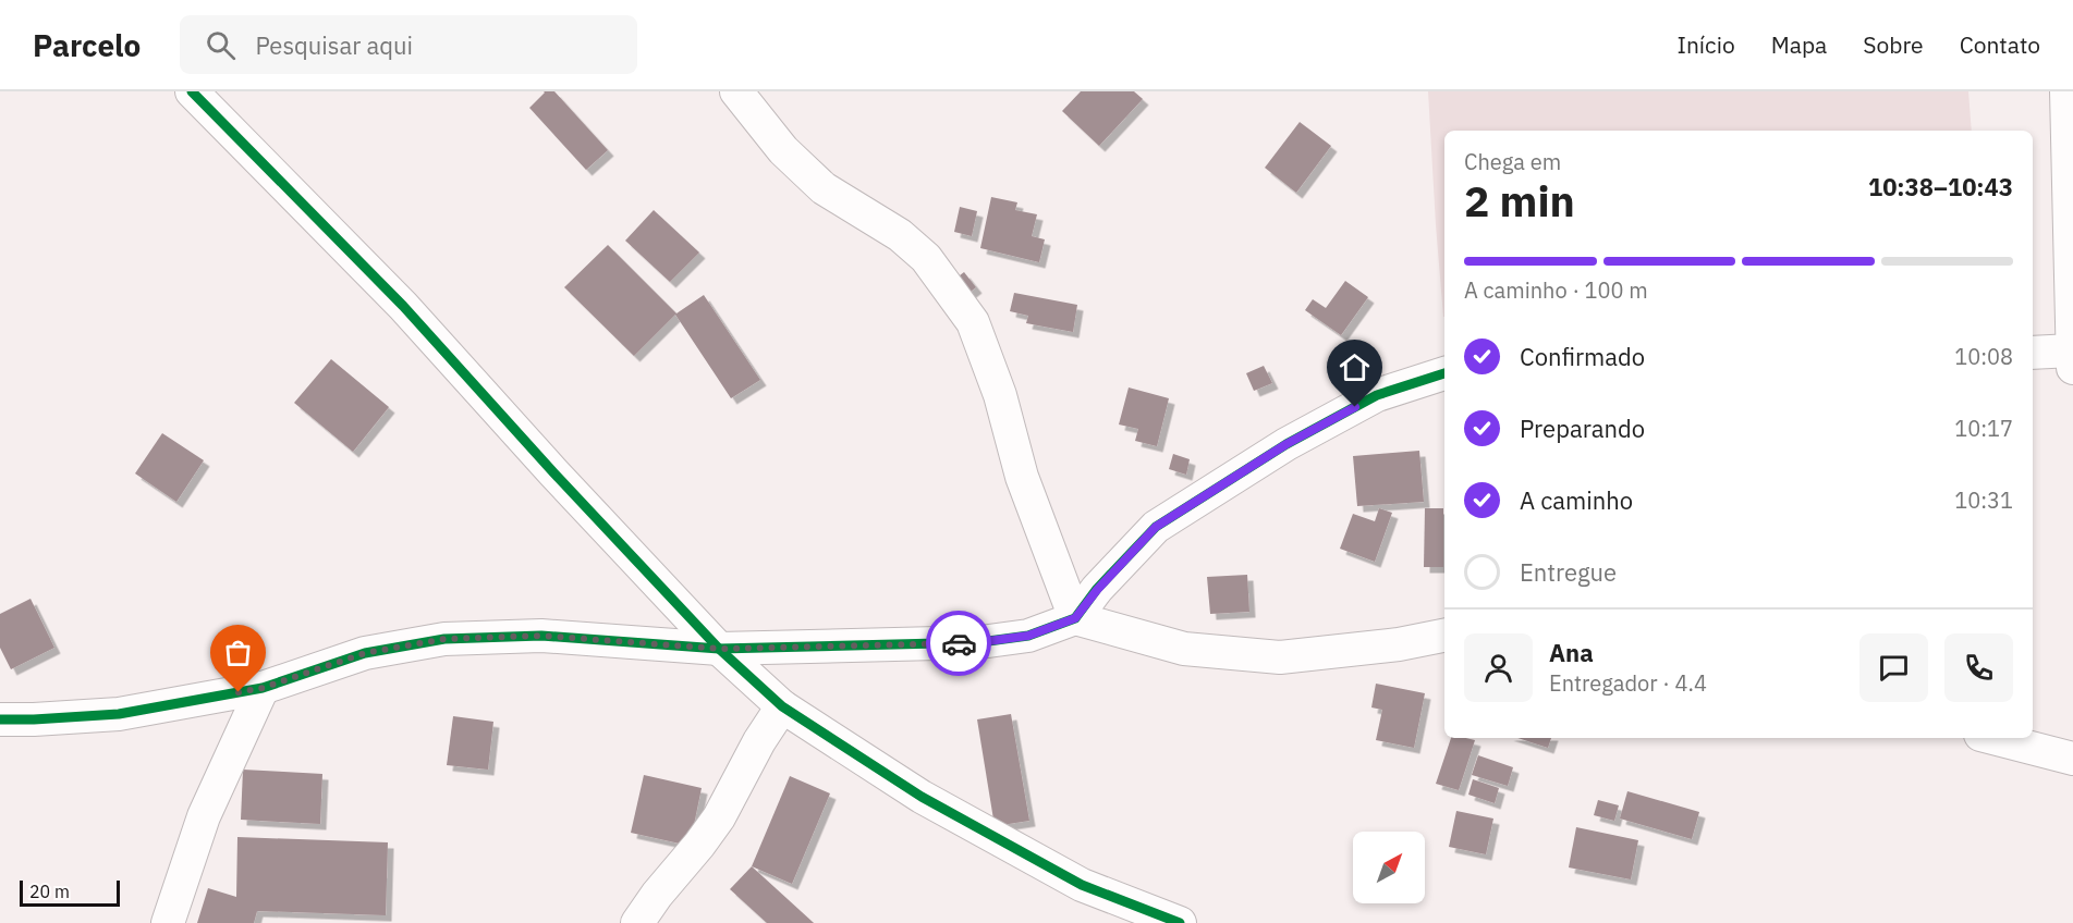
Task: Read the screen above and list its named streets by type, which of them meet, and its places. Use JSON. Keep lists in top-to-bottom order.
{
  "scale_bar": "20 m",
  "north": "top right",
  "page": {
    "header": "Parcelo",
    "search": "Pesquisar aqui",
    "nav": [
      "Início",
      "Mapa",
      "Sobre",
      "Contato"
    ],
    "heading": ["2 min", "Chega em", "10:38–10:43"],
    "panel": ["Ana", "Entregador · 4.4"],
    "bar": "A caminho · 100 m",
    "list": [
      ["Confirmado", "10:08"],
      ["Preparando", "10:17"],
      ["A caminho", "10:31"],
      "Entregue"
    ],
    "scale": "20 m"
  }
}
